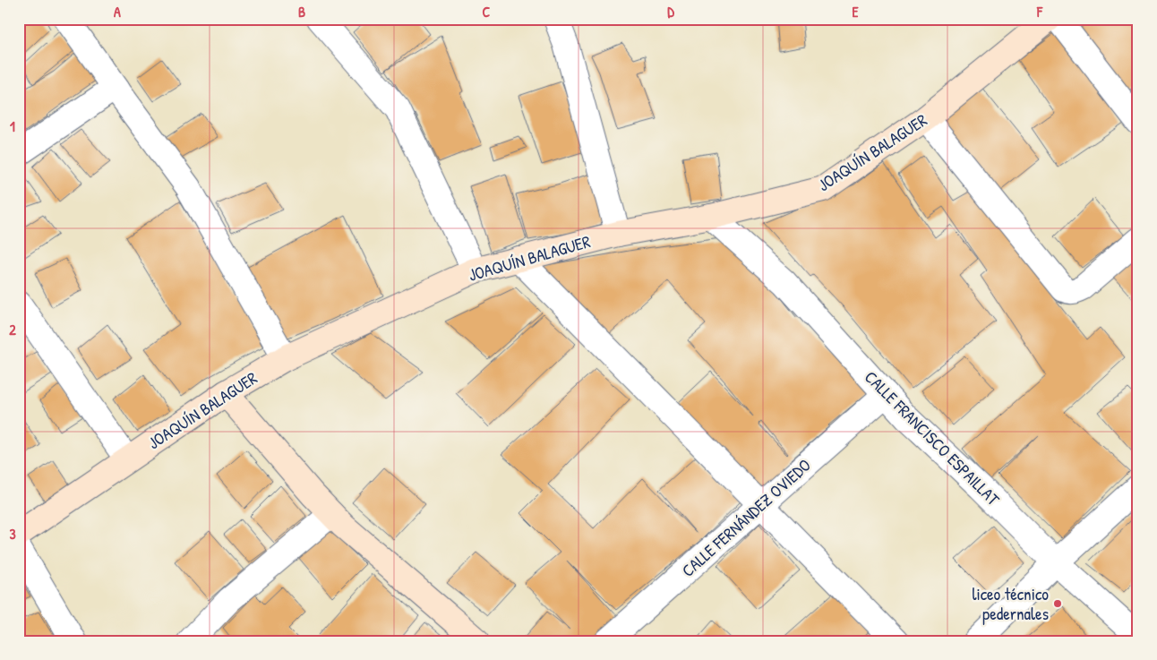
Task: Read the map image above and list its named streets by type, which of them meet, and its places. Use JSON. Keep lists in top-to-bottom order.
{
  "streets": {
    "main road": ["JOAQUÍN BALAGUER"],
    "street": ["CALLE FRANCISCO ESPAILLAT", "CALLE FERNÁNDEZ OVIEDO"]
  },
  "crossings": [
    ["JOAQUÍN BALAGUER", "CALLE FRANCISCO ESPAILLAT"],
    ["CALLE FRANCISCO ESPAILLAT", "CALLE FERNÁNDEZ OVIEDO"]
  ],
  "places": ["liceo técnico pedernales"],
  "grid": {
    "columns": [
      "A",
      "B",
      "C",
      "D",
      "E",
      "F"
    ],
    "rows": ["1", "2", "3"]
  }
}
